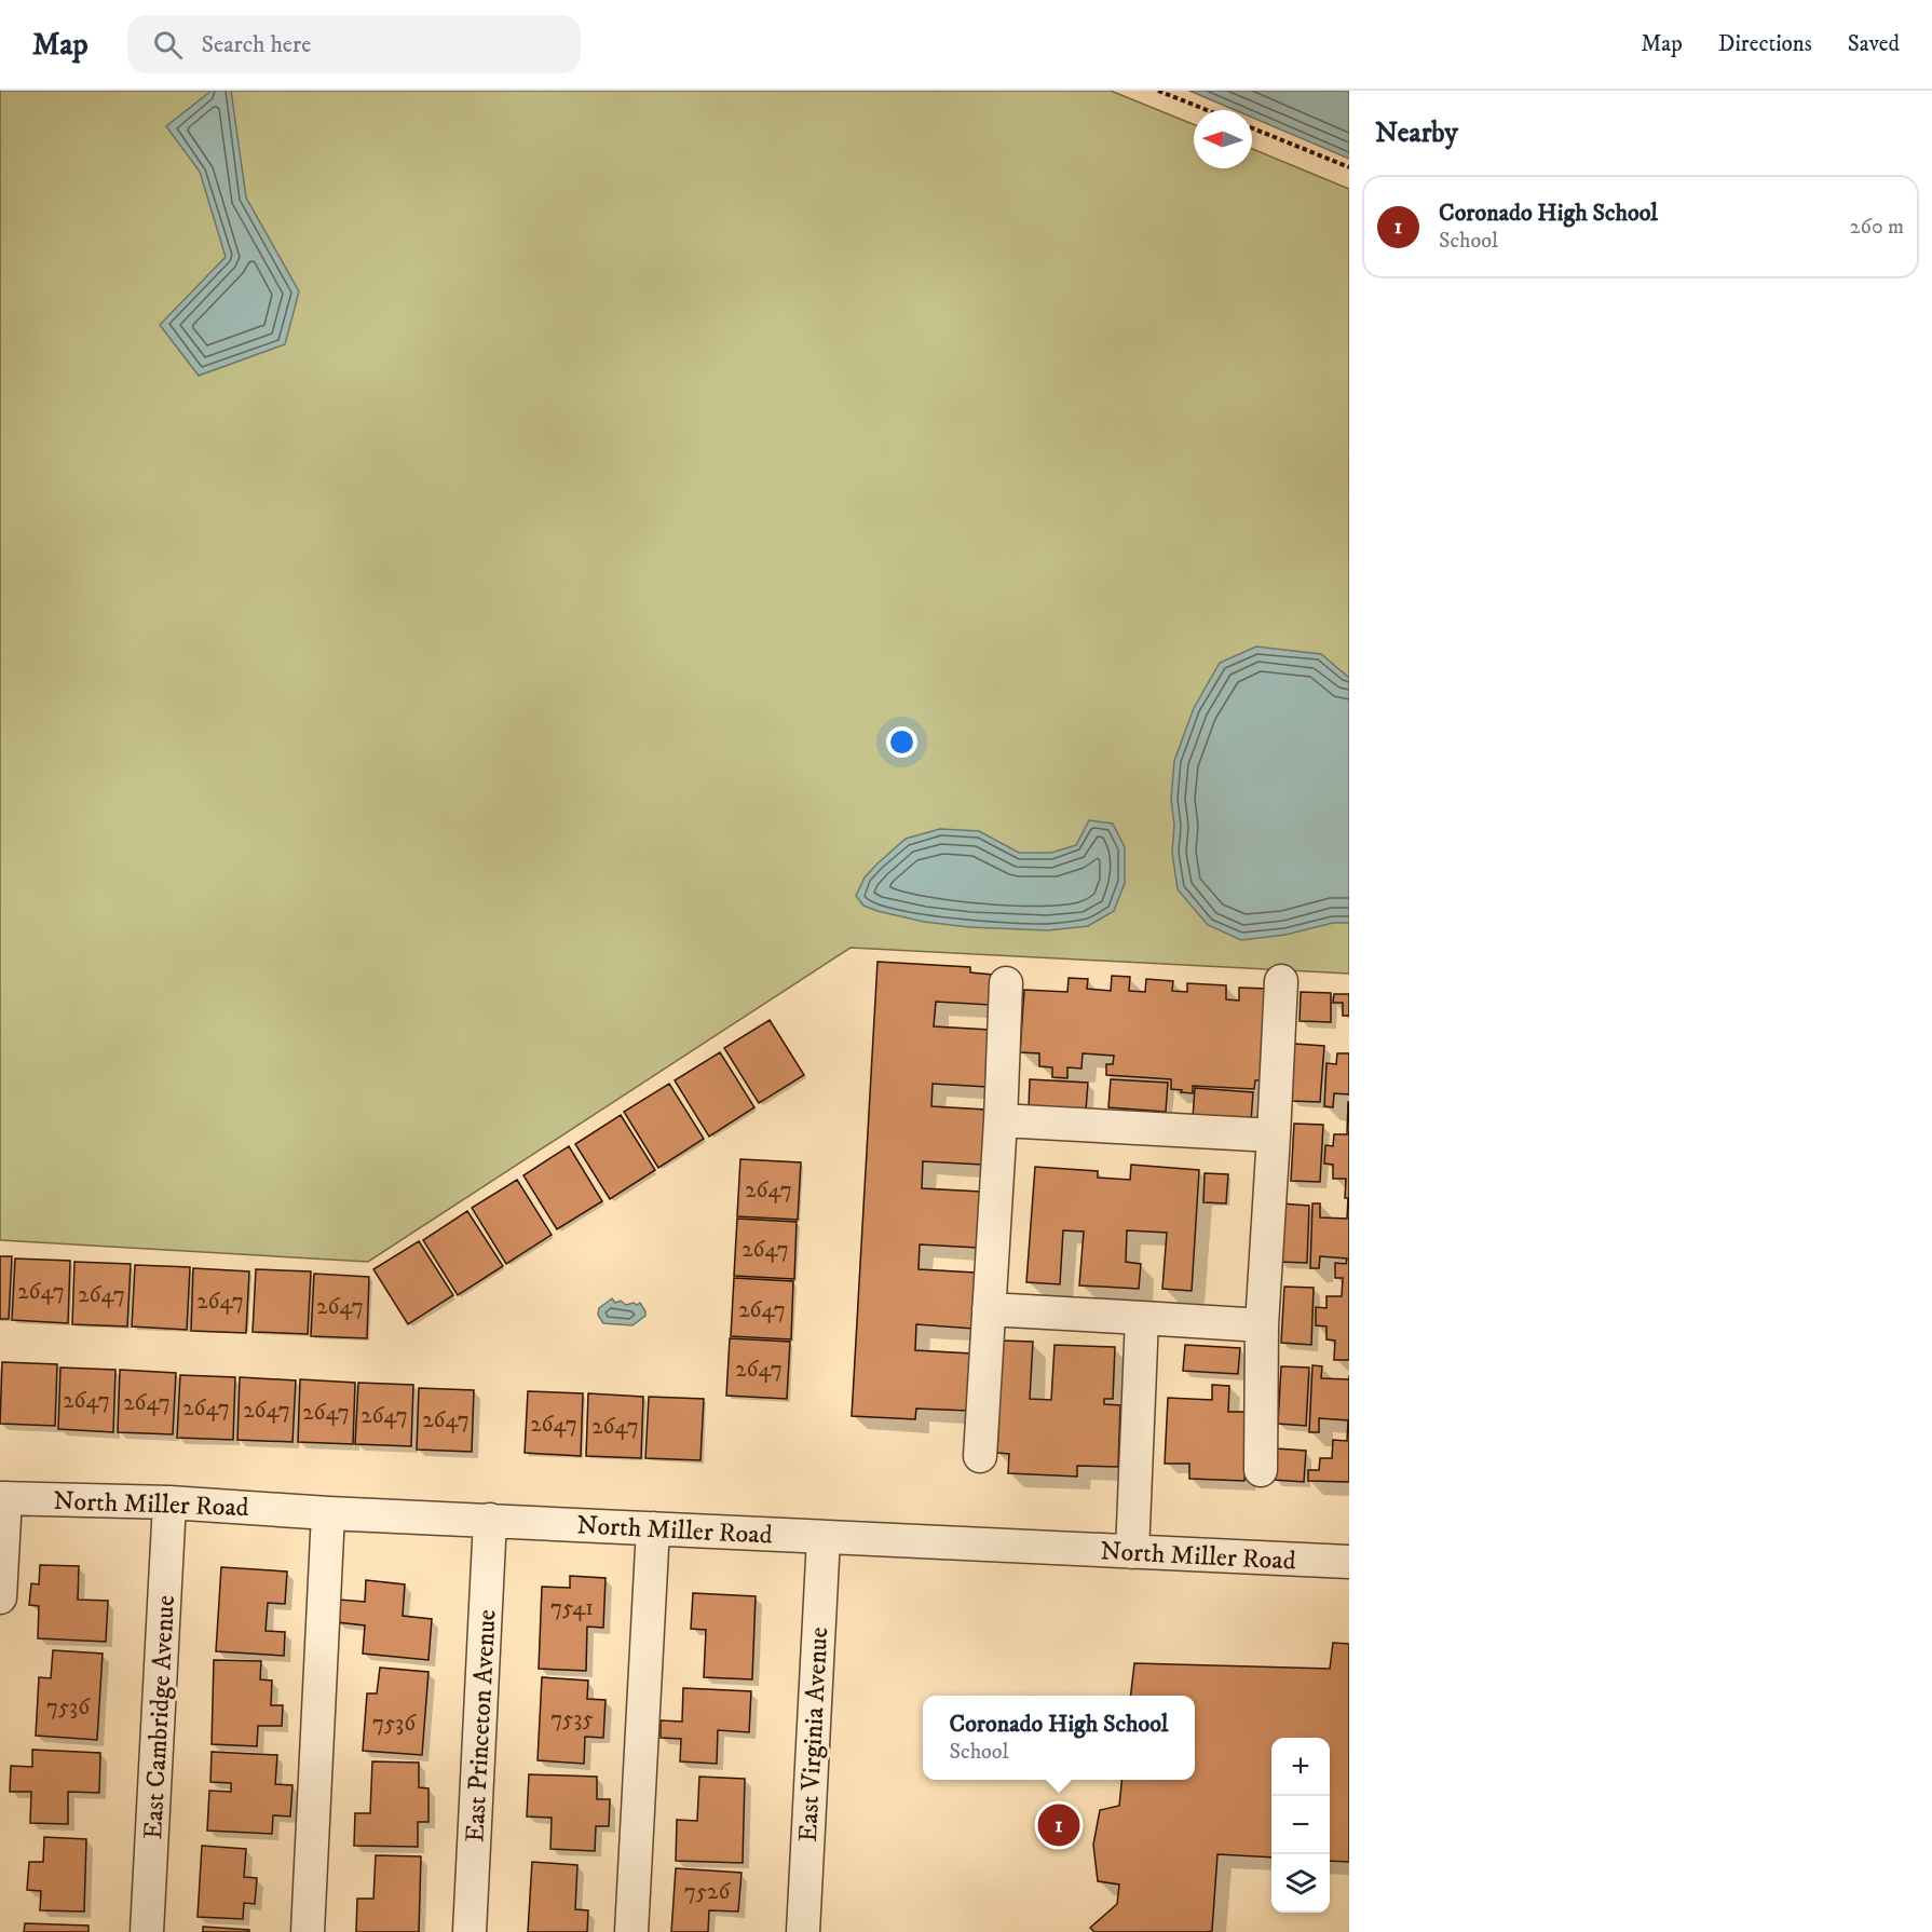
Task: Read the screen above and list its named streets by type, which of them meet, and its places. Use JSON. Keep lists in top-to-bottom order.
{
  "streets": {
    "street": [
      "North Miller Road",
      "East Cambridge Avenue",
      "East Princeton Avenue",
      "East Virginia Avenue"
    ]
  },
  "crossings": [
    ["North Miller Road", "East Cambridge Avenue"],
    ["North Miller Road", "East Princeton Avenue"],
    ["North Miller Road", "East Virginia Avenue"]
  ],
  "house_numbers": [
    "2647",
    "2647",
    "2647",
    "2647",
    "2647",
    "2647",
    "2647",
    "2647",
    "2647",
    "2647",
    "2647",
    "2647",
    "2647",
    "2647",
    "2647",
    "2647",
    "2647",
    "7541",
    "7536",
    "7535",
    "7536",
    "7526"
  ],
  "north": "left",
  "page": {
    "header": "Map",
    "search": "Search here",
    "nav": ["Map", "Directions", "Saved"],
    "heading": "Nearby",
    "list": [
      {
        "mark": "1",
        "name": "Coronado High School",
        "note": "School",
        "value": "260 m"
      }
    ],
    "popup": ["Coronado High School", "School"],
    "map_buttons": ["+", "−"],
    "pins": "1"
  }
}
